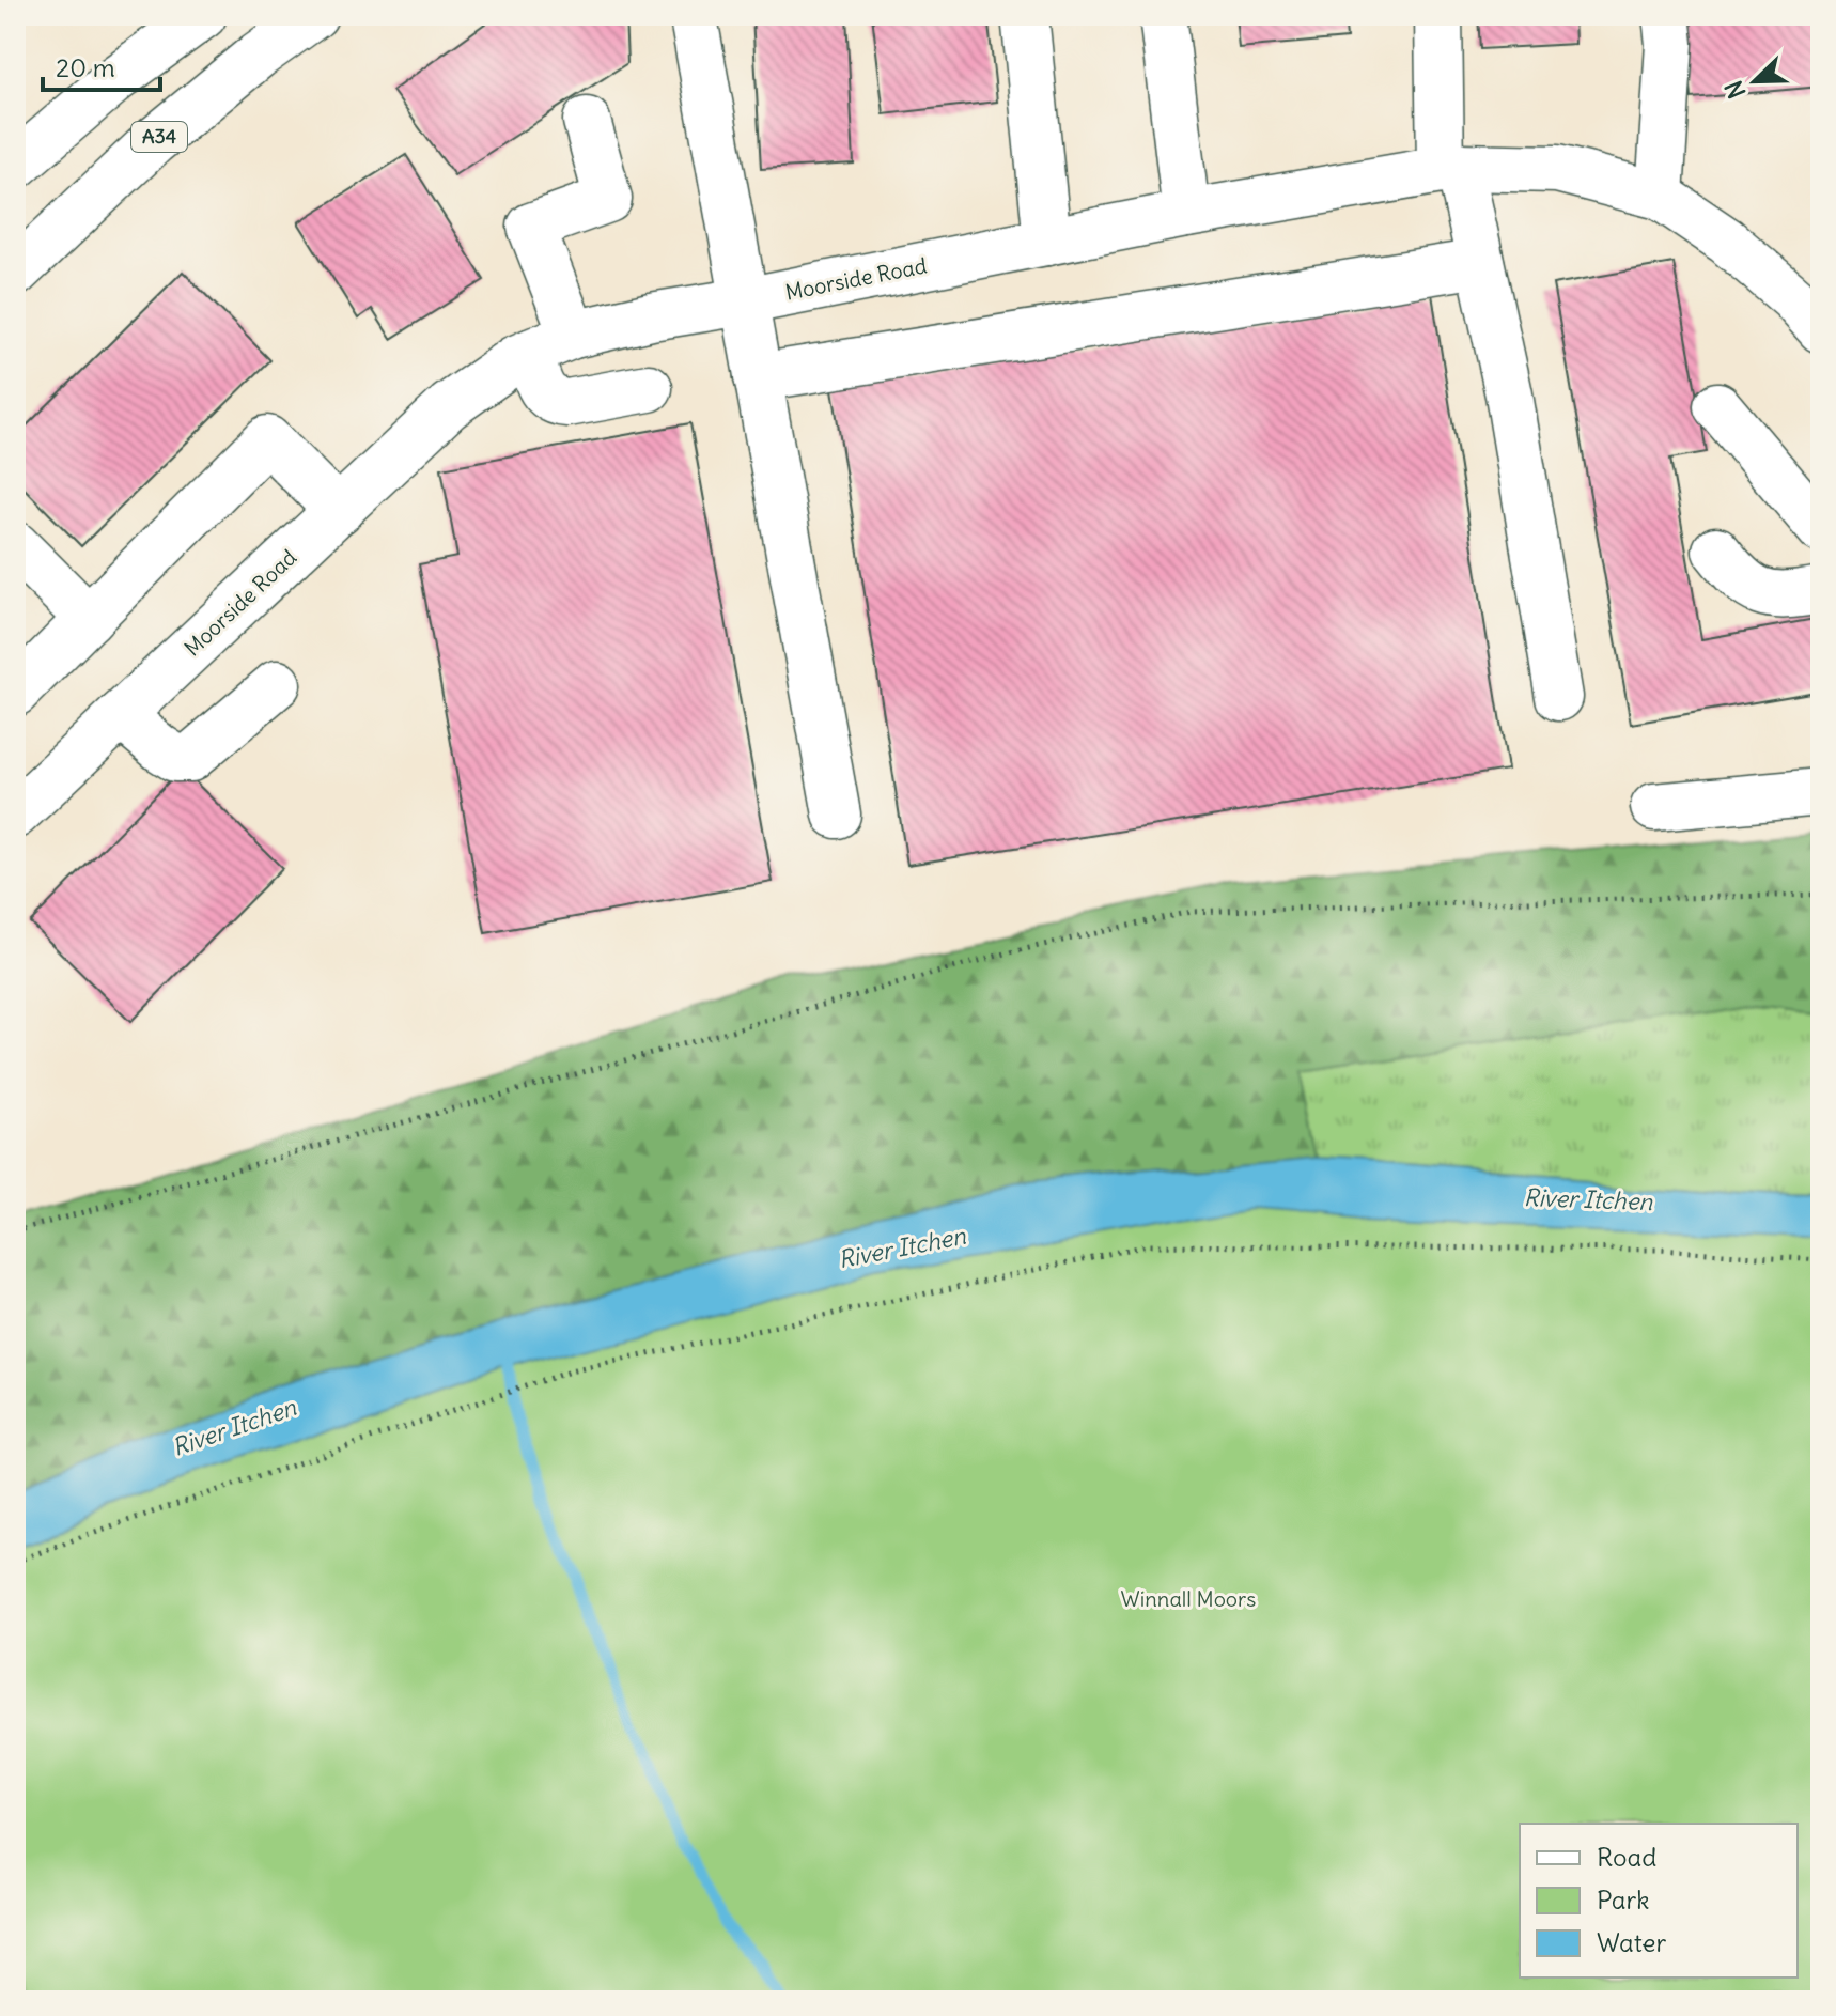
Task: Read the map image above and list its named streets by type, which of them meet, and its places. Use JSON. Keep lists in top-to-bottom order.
{
  "streets": {
    "main road": ["A34", "Moorside Road"]
  },
  "water": ["River Itchen"],
  "parks": ["Winnall Moors"],
  "legend": ["Road", "Park", "Water"],
  "scale_bar": "20 m",
  "north": "bottom left"
}
